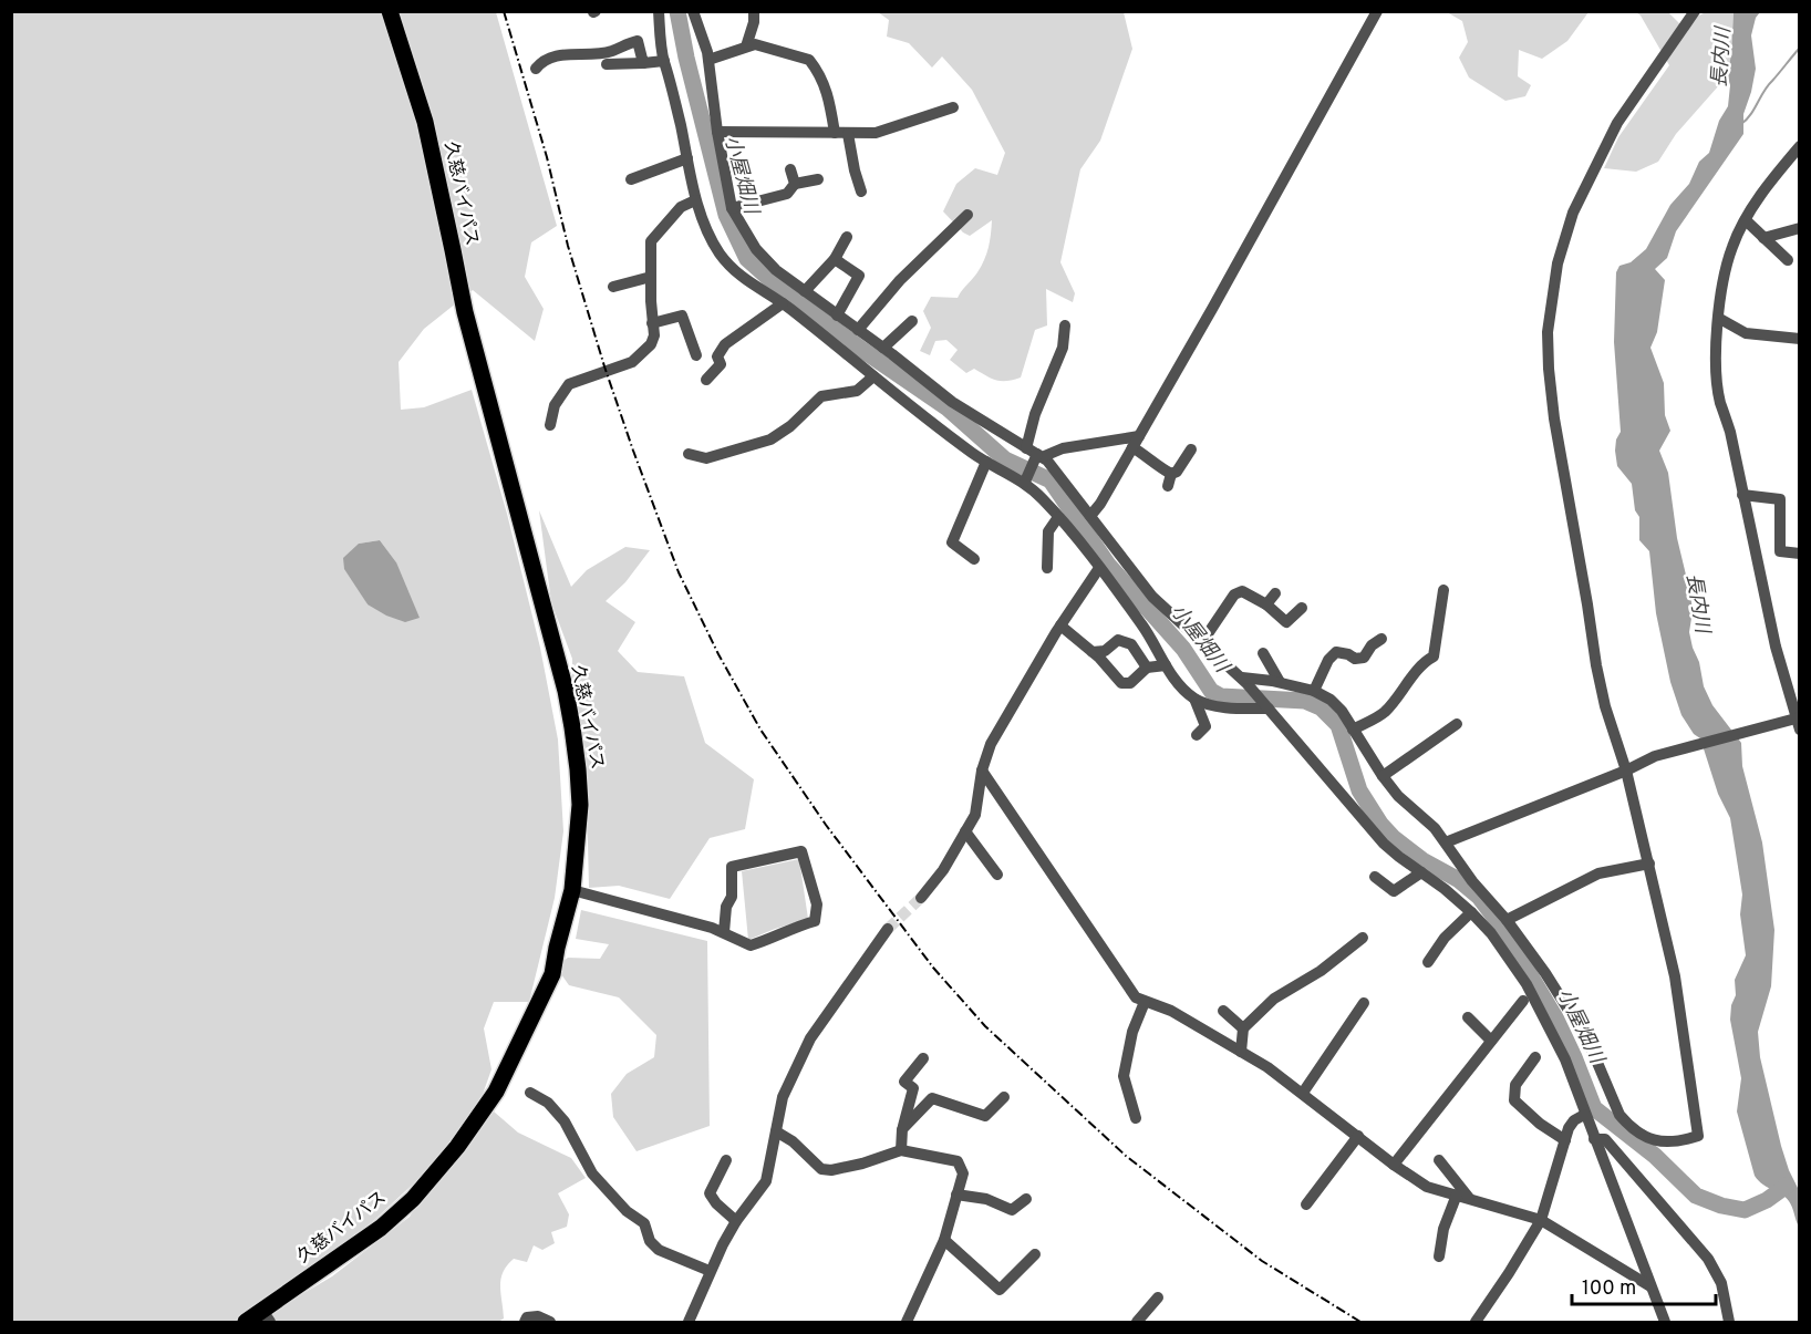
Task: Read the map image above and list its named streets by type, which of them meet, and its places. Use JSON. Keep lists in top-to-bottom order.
{
  "streets": {
    "highway": ["久慈バイパス"]
  },
  "water": ["長内川", "小屋畑川"],
  "scale_bar": "100 m"
}
